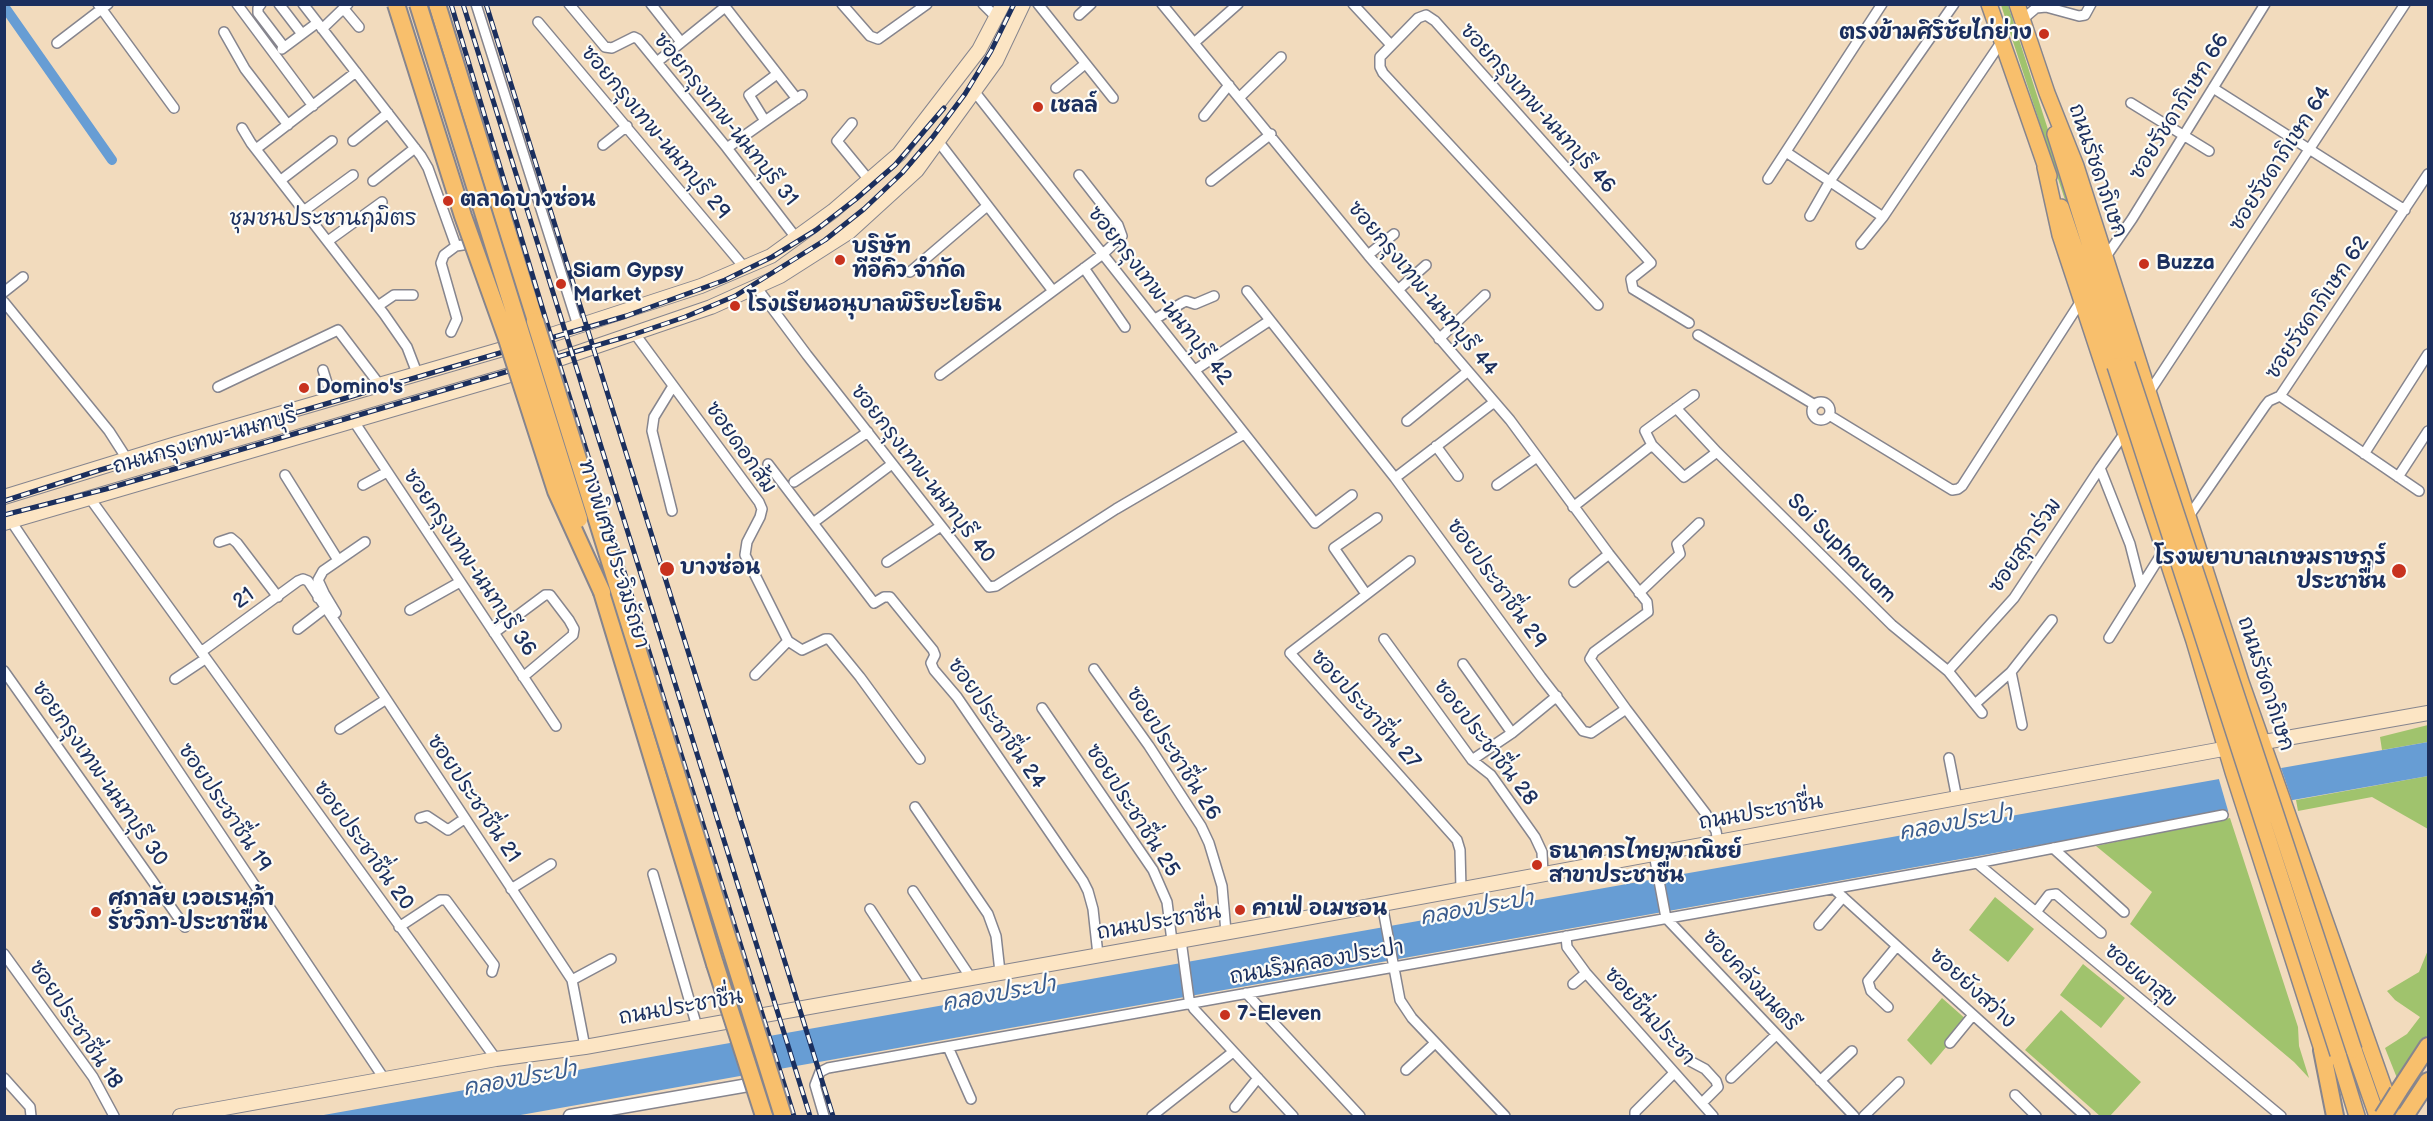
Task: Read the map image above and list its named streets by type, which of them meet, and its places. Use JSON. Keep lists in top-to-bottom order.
{
  "streets": {
    "highway": ["ทางพิเศษประจิมรัถยา"],
    "main road": ["ถนนรัชดาภิเษก", "ถนนกรุงเทพ-นนทบุรี", "ถนนประชาชื่น"],
    "street": [
      "ซอยรัชดาภิเษก 66",
      "ซอยกรุงเทพ-นนทบุรี 46",
      "ซอยกรุงเทพ-นนทบุรี 31",
      "ซอยกรุงเทพ-นนทบุรี 29",
      "ซอยรัชดาภิเษก 64",
      "ซอยกรุงเทพ-นนทบุรี 44",
      "ซอยกรุงเทพ-นนทบุรี 42",
      "ซอยรัชดาภิเษก 62",
      "ซอยดอกส้ม",
      "ซอยกรุงเทพ-นนทบุรี 40",
      "ซอยสุภาร่วม",
      "Soi Supharuam",
      "ซอยกรุงเทพ-นนทบุรี 36",
      "ซอยประชาชื่น 29",
      "21",
      "ซอยประชาชื่น 27",
      "ซอยประชาชื่น 24",
      "ซอยประชาชื่น 28",
      "ซอยประชาชื่น 26",
      "ซอยกรุงเทพ-นนทบุรี 30",
      "ซอยประชาชื่น 21",
      "ซอยประชาชื่น 19",
      "ซอยประชาชื่น 25",
      "ซอยประชาชื่น 20",
      "ถนนริมคลองประปา",
      "ซอยผาสุข",
      "ซอยคลังมนตรี",
      "ซอยยังสว่าง",
      "ซอยชื่นประชา",
      "ซอยประชาชื่น 18"
    ]
  },
  "crossings": [
    ["ซอยรัชดาภิเษก 66", "ถนนรัชดาภิเษก"],
    ["ซอยกรุงเทพ-นนทบุรี 31", "ถนนกรุงเทพ-นนทบุรี"],
    ["ซอยกรุงเทพ-นนทบุรี 29", "ถนนกรุงเทพ-นนทบุรี"],
    ["ซอยรัชดาภิเษก 64", "ถนนรัชดาภิเษก"],
    ["ถนนรัชดาภิเษก", "ซอยรัชดาภิเษก 62"],
    ["ถนนรัชดาภิเษก", "ซอยสุภาร่วม"],
    ["ถนนรัชดาภิเษก", "ถนนประชาชื่น"],
    ["ซอยกรุงเทพ-นนทบุรี 44", "ซอยประชาชื่น 29"],
    ["ซอยกรุงเทพ-นนทบุรี 42", "ถนนกรุงเทพ-นนทบุรี"],
    ["ซอยกรุงเทพ-นนทบุรี 42", "ซอยกรุงเทพ-นนทบุรี 40"],
    ["ถนนกรุงเทพ-นนทบุรี", "ซอยดอกส้ม"],
    ["ถนนกรุงเทพ-นนทบุรี", "ซอยกรุงเทพ-นนทบุรี 40"],
    ["ถนนกรุงเทพ-นนทบุรี", "ซอยกรุงเทพ-นนทบุรี 36"],
    ["ถนนกรุงเทพ-นนทบุรี", "ซอยประชาชื่น 19"],
    ["ถนนกรุงเทพ-นนทบุรี", "ซอยประชาชื่น 20"],
    ["ซอยสุภาร่วม", "Soi Supharuam"],
    ["21", "ซอยประชาชื่น 21"],
    ["21", "ซอยประชาชื่น 20"],
    ["ซอยประชาชื่น 27", "ถนนประชาชื่น"],
    ["ซอยประชาชื่น 24", "ถนนประชาชื่น"],
    ["ซอยประชาชื่น 28", "ถนนประชาชื่น"],
    ["ซอยประชาชื่น 26", "ถนนประชาชื่น"],
    ["ซอยประชาชื่น 21", "ถนนประชาชื่น"],
    ["ซอยประชาชื่น 19", "ถนนประชาชื่น"],
    ["ซอยประชาชื่น 25", "ถนนประชาชื่น"],
    ["ซอยประชาชื่น 25", "ถนนริมคลองประปา"],
    ["ถนนประชาชื่น", "ซอยประชาชื่น 20"],
    ["ถนนริมคลองประปา", "ซอยผาสุข"],
    ["ถนนริมคลองประปา", "ซอยคลังมนตรี"],
    ["ถนนริมคลองประปา", "ซอยยังสว่าง"],
    ["ถนนริมคลองประปา", "ซอยชื่นประชา"]
  ],
  "districts": ["ชุมชนประชานฤมิตร"],
  "water": ["คลองประปา"],
  "places": [
    "ตรงข้ามศิริชัยไก่ย่าง",
    "เชลล์",
    "ตลาดบางซ่อน",
    "บริษัท ทีอีคิว จำกัด",
    "Buzza",
    "Siam Gypsy Market",
    "โรงเรียนอนุบาลพิริยะโยธิน",
    "Domino's",
    "บางซ่อน",
    "โรงพยาบาลเกษมราษฎร์ ประชาชื่น",
    "ธนาคารไทยพาณิชย์ สาขาประชาชื่น",
    "คาเฟ่ อเมซอน",
    "ศุภาลัย เวอเรนด้า รัชวิภา-ประชาชื่น",
    "7-Eleven"
  ]
}
